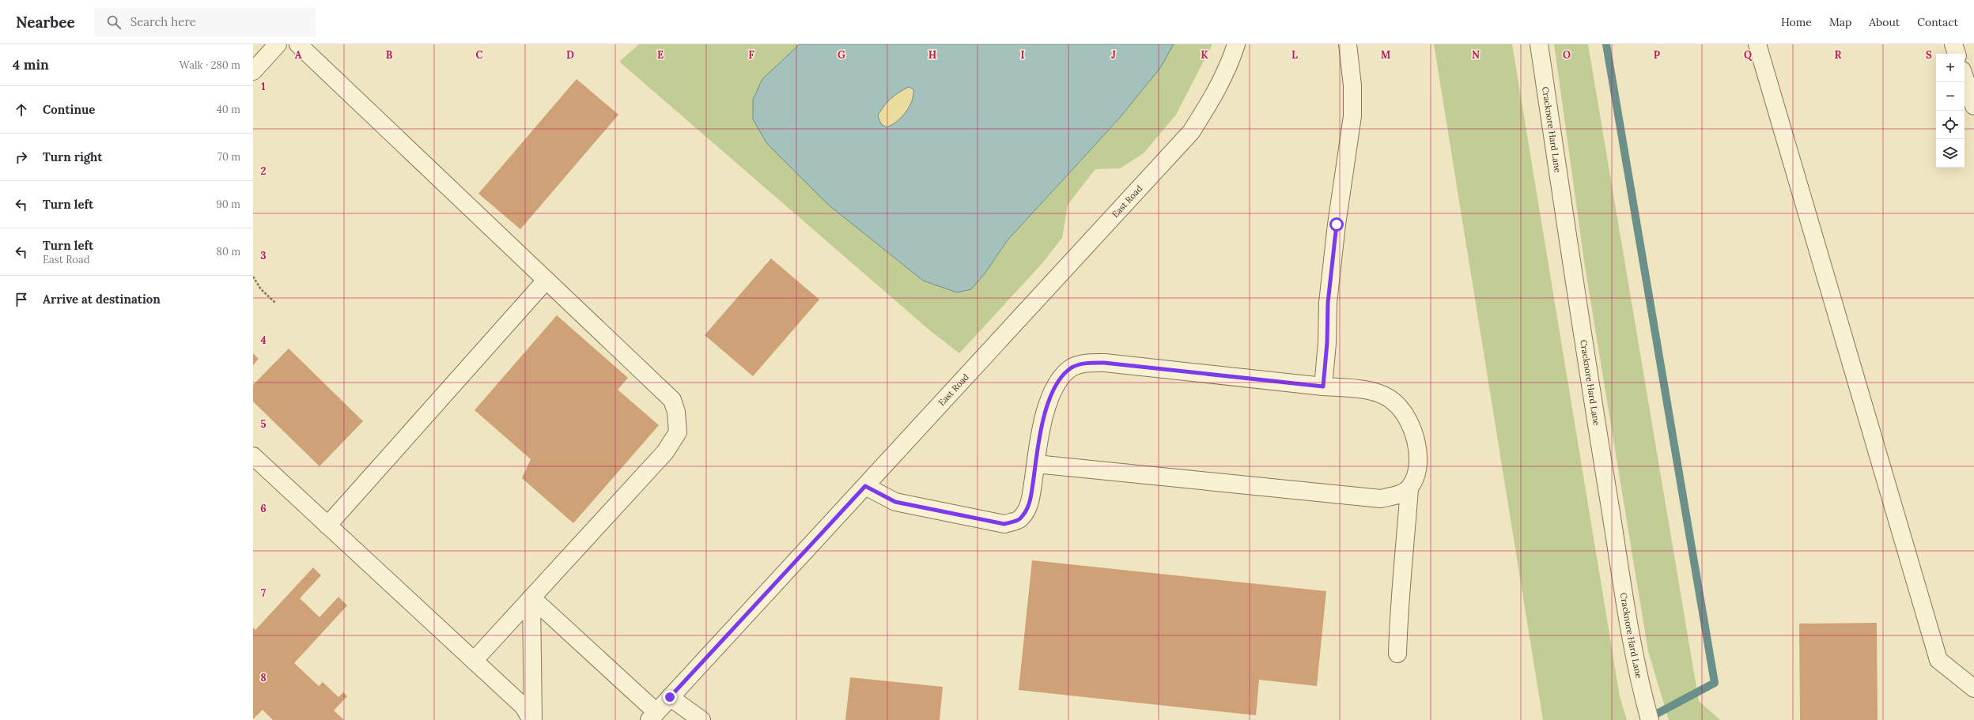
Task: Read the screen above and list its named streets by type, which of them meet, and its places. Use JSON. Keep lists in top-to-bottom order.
{
  "streets": {
    "lane": ["Cracknore Hard Lane", "East Road"]
  },
  "page": {
    "header": "Nearbee",
    "search": "Search here",
    "nav": [
      "Home",
      "Map",
      "About",
      "Contact"
    ],
    "heading": ["4 min", "Walk · 280 m"],
    "map_buttons": ["+", "−"],
    "list": [
      ["Continue", "40 m"],
      ["Turn right", "70 m"],
      ["Turn left", "90 m"],
      ["Turn left", "East Road", "80 m"],
      "Arrive at destination"
    ]
  },
  "grid": {
    "columns": [
      "A",
      "B",
      "C",
      "D",
      "E",
      "F",
      "G",
      "H",
      "I",
      "J",
      "K",
      "L",
      "M",
      "N",
      "O",
      "P",
      "Q",
      "R",
      "S"
    ],
    "rows": [
      "1",
      "2",
      "3",
      "4",
      "5",
      "6",
      "7",
      "8"
    ]
  }
}
